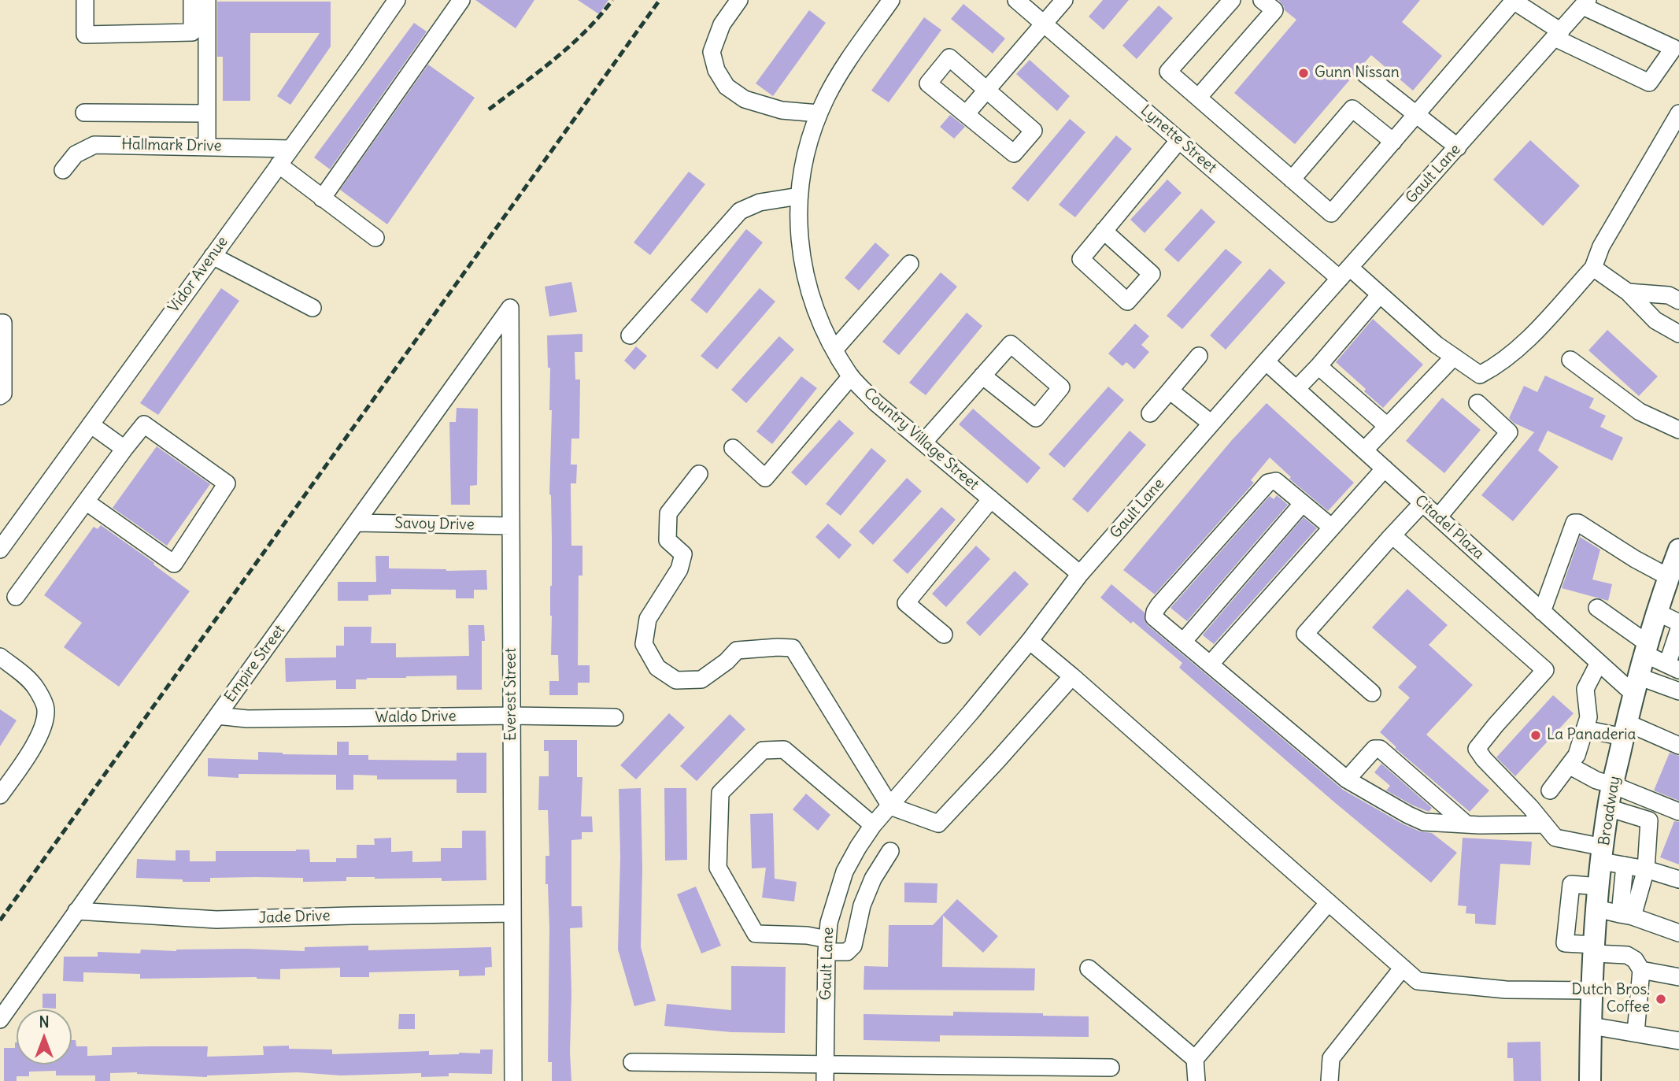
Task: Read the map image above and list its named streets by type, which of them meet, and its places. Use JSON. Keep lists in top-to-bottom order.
{
  "streets": {
    "main road": ["Broadway"],
    "street": [
      "Lynette Street",
      "Hallmark Drive",
      "Gault Lane",
      "Vidor Avenue",
      "Country Village Street",
      "Savoy Drive",
      "Citadel Plaza",
      "Empire Street",
      "Everest Street",
      "Waldo Drive",
      "Jade Drive"
    ]
  },
  "crossings": [
    ["Lynette Street", "Gault Lane"],
    ["Hallmark Drive", "Vidor Avenue"],
    ["Gault Lane", "Country Village Street"],
    ["Gault Lane", "Citadel Plaza"],
    ["Savoy Drive", "Empire Street"],
    ["Savoy Drive", "Everest Street"],
    ["Citadel Plaza", "Broadway"],
    ["Empire Street", "Everest Street"],
    ["Empire Street", "Waldo Drive"],
    ["Empire Street", "Jade Drive"],
    ["Everest Street", "Waldo Drive"],
    ["Everest Street", "Jade Drive"]
  ],
  "places": ["Gunn Nissan", "La Panaderia", "Dutch Bros. Coffee"],
  "north": "top"
}
